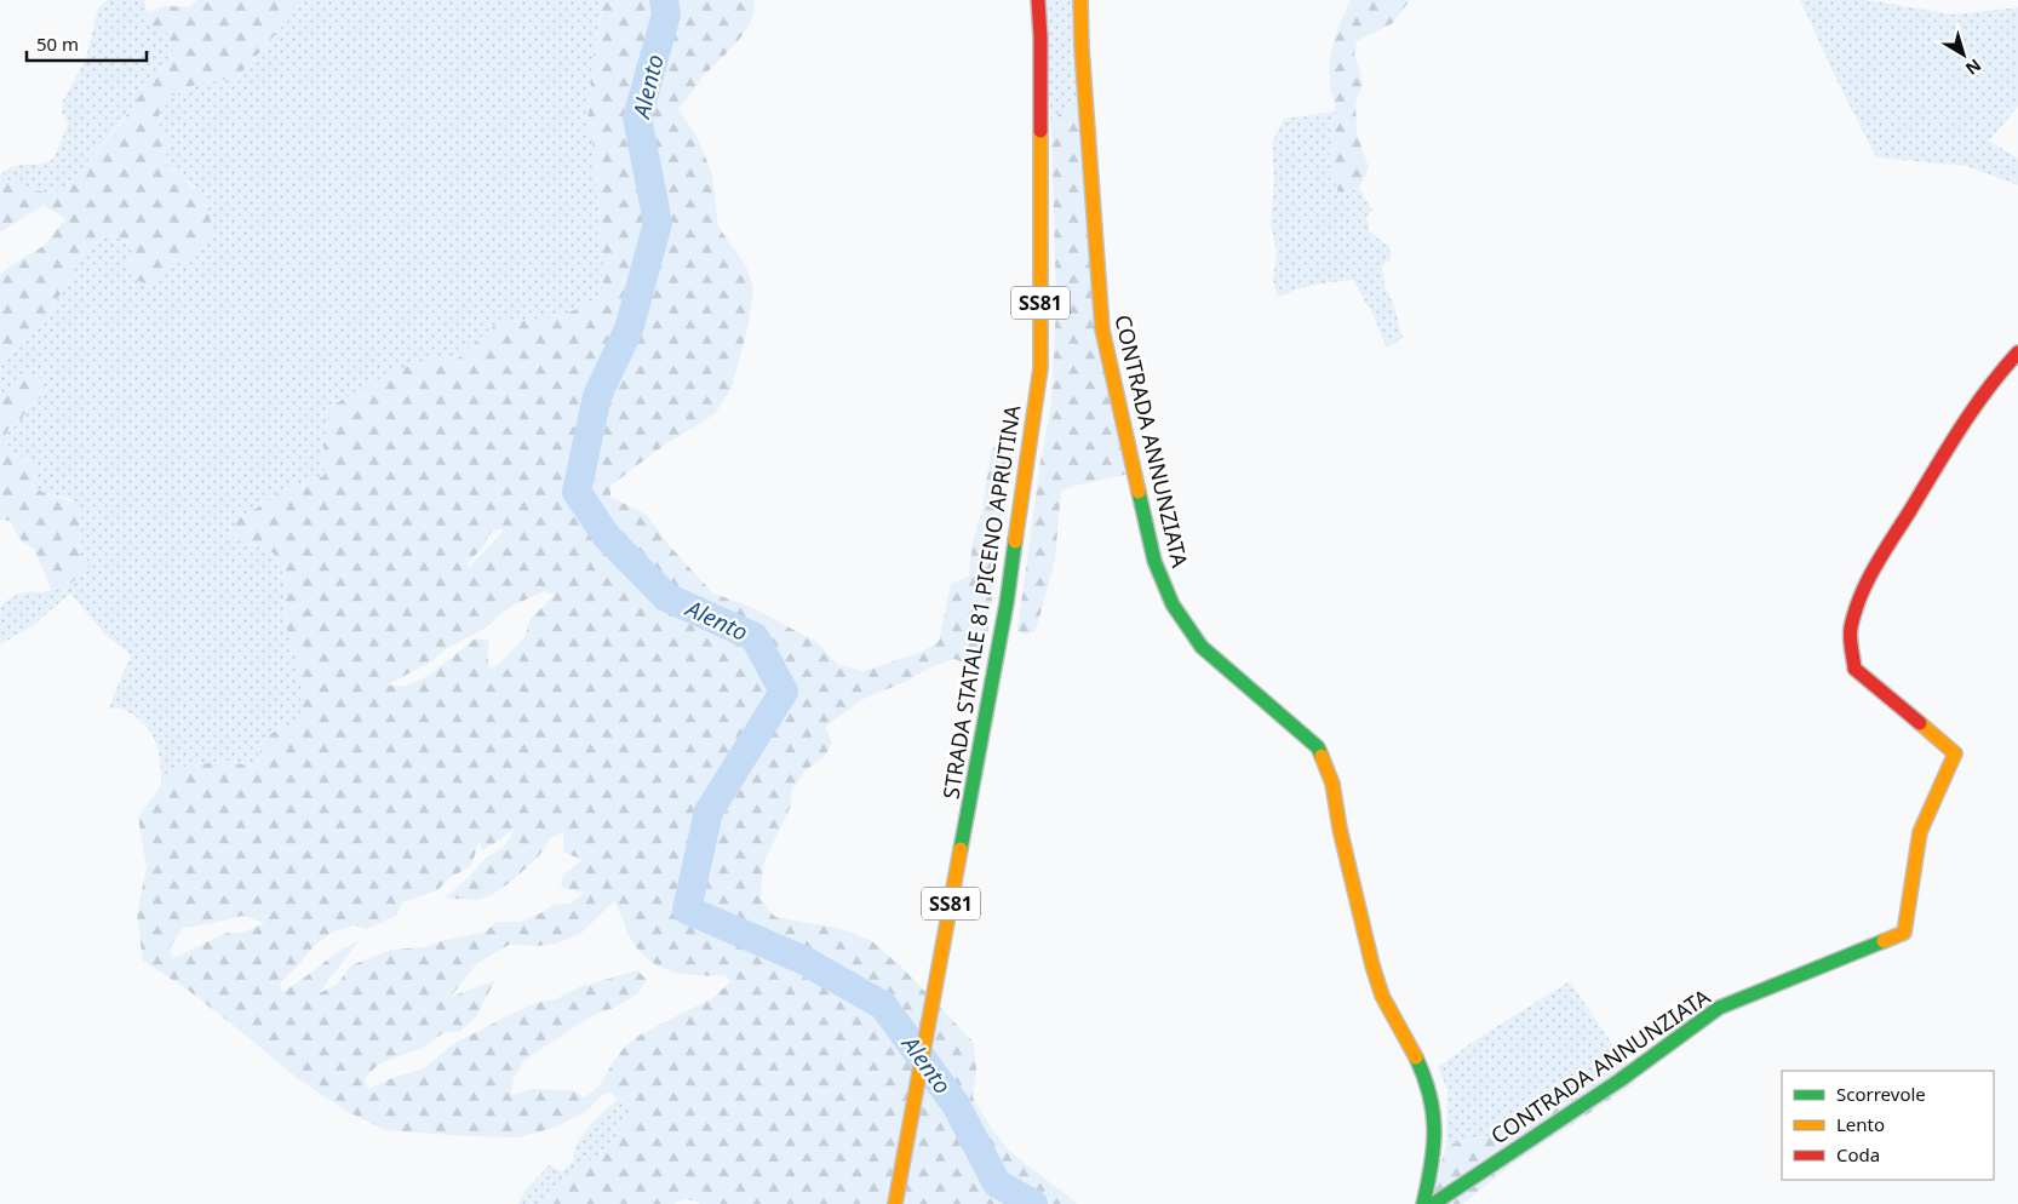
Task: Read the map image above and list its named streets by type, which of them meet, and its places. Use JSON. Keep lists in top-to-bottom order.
{
  "streets": {
    "main road": ["SS81", "CONTRADA ANNUNZIATA", "STRADA STATALE 81 PICENO APRUTINA"]
  },
  "water": ["Alento"],
  "legend": ["Scorrevole", "Lento", "Coda"],
  "scale_bar": "50 m",
  "north": "bottom right"
}
